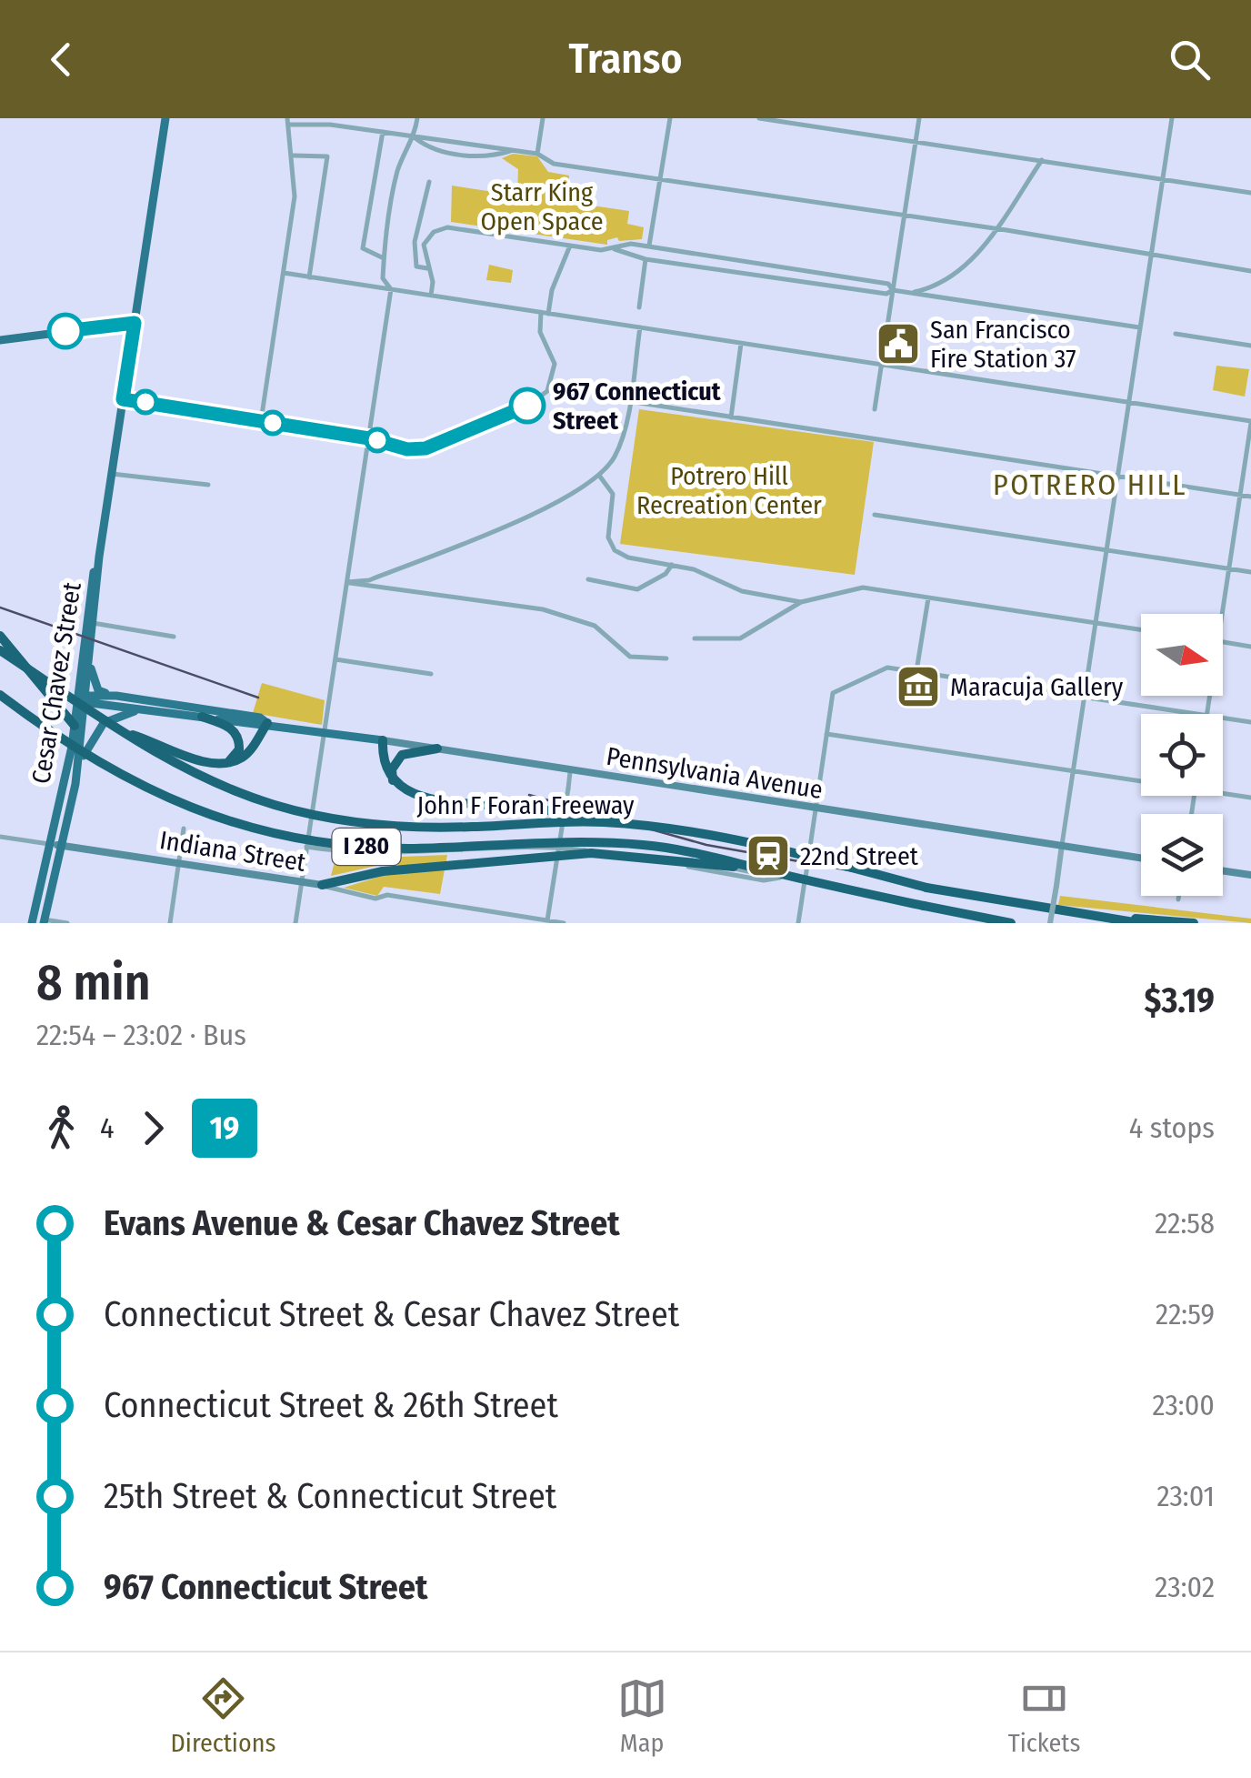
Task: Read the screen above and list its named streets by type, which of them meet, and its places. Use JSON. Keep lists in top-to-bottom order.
{
  "streets": {
    "highway": ["John F Foran Freeway", "I 280"],
    "main road": ["Cesar Chavez Street", "Pennsylvania Avenue", "Indiana Street"]
  },
  "crossings": [
    ["Cesar Chavez Street", "Pennsylvania Avenue"],
    ["Cesar Chavez Street", "Indiana Street"]
  ],
  "districts": ["POTRERO HILL"],
  "parks": ["Starr King Open Space", "Potrero Hill Recreation Center"],
  "places": {
    "public building": ["San Francisco Fire Station 37"],
    "other": ["967 Connecticut Street"],
    "museum": ["Maracuja Gallery"],
    "station": ["22nd Street"]
  },
  "lines": ["bus line 19"],
  "north": "right",
  "page": {
    "header": "Transo",
    "heading": ["8 min", "22:54 – 23:02 · Bus", "$3.19"],
    "legs": ["4", "19", "4 stops"],
    "list": [
      {
        "name": "Evans Avenue & Cesar Chavez Street",
        "value": "22:58"
      },
      {
        "name": "Connecticut Street & Cesar Chavez Street",
        "value": "22:59"
      },
      {
        "name": "Connecticut Street & 26th Street",
        "value": "23:00"
      },
      {
        "name": "25th Street & Connecticut Street",
        "value": "23:01"
      },
      {
        "name": "967 Connecticut Street",
        "value": "23:02"
      }
    ],
    "tabs": ["Directions", "Map", "Tickets"]
  }
}
